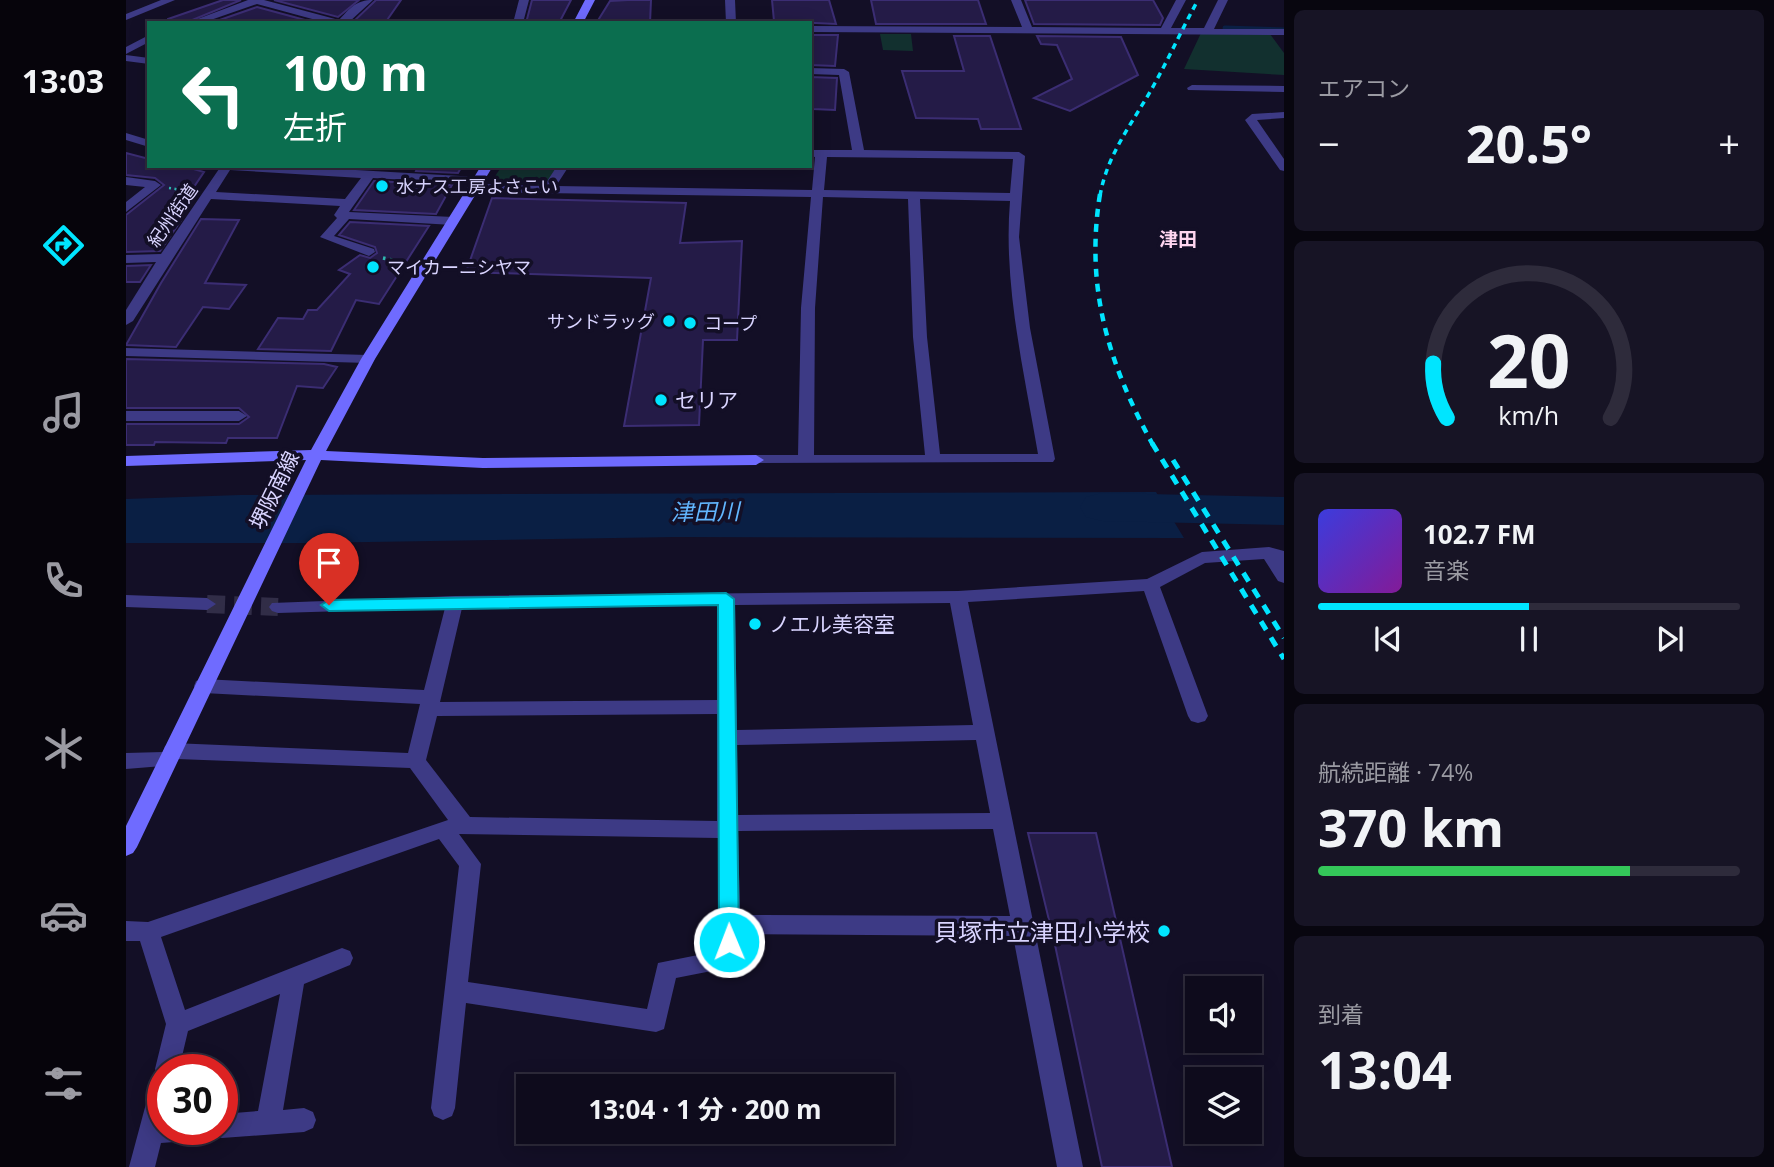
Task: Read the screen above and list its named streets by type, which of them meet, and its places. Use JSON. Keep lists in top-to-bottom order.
{
  "streets": {
    "main road": ["堺阪南線"],
    "street": ["紀州街道"]
  },
  "districts": ["津田"],
  "water": ["津田川"],
  "places": [
    "水ナス工房よさこい",
    "マイカーニシヤマ",
    "サンドラッグ",
    "コープ",
    "セリア",
    "ノエル美容室",
    "貝塚市立津田小学校"
  ],
  "page": {
    "tabs": "13:03",
    "tile": [
      "エアコン",
      ["航続距離 · 74%", "370 km"],
      ["到着", "13:04"]
    ],
    "turn": ["100 m", "左折"],
    "heat": ["−", "20.5°", "+"],
    "song": ["102.7 FM", "音楽"],
    "limit": "30",
    "trip": "13:04 · 1 分 · 200 m",
    "gauge": ["20", "km/h"]
  }
}
